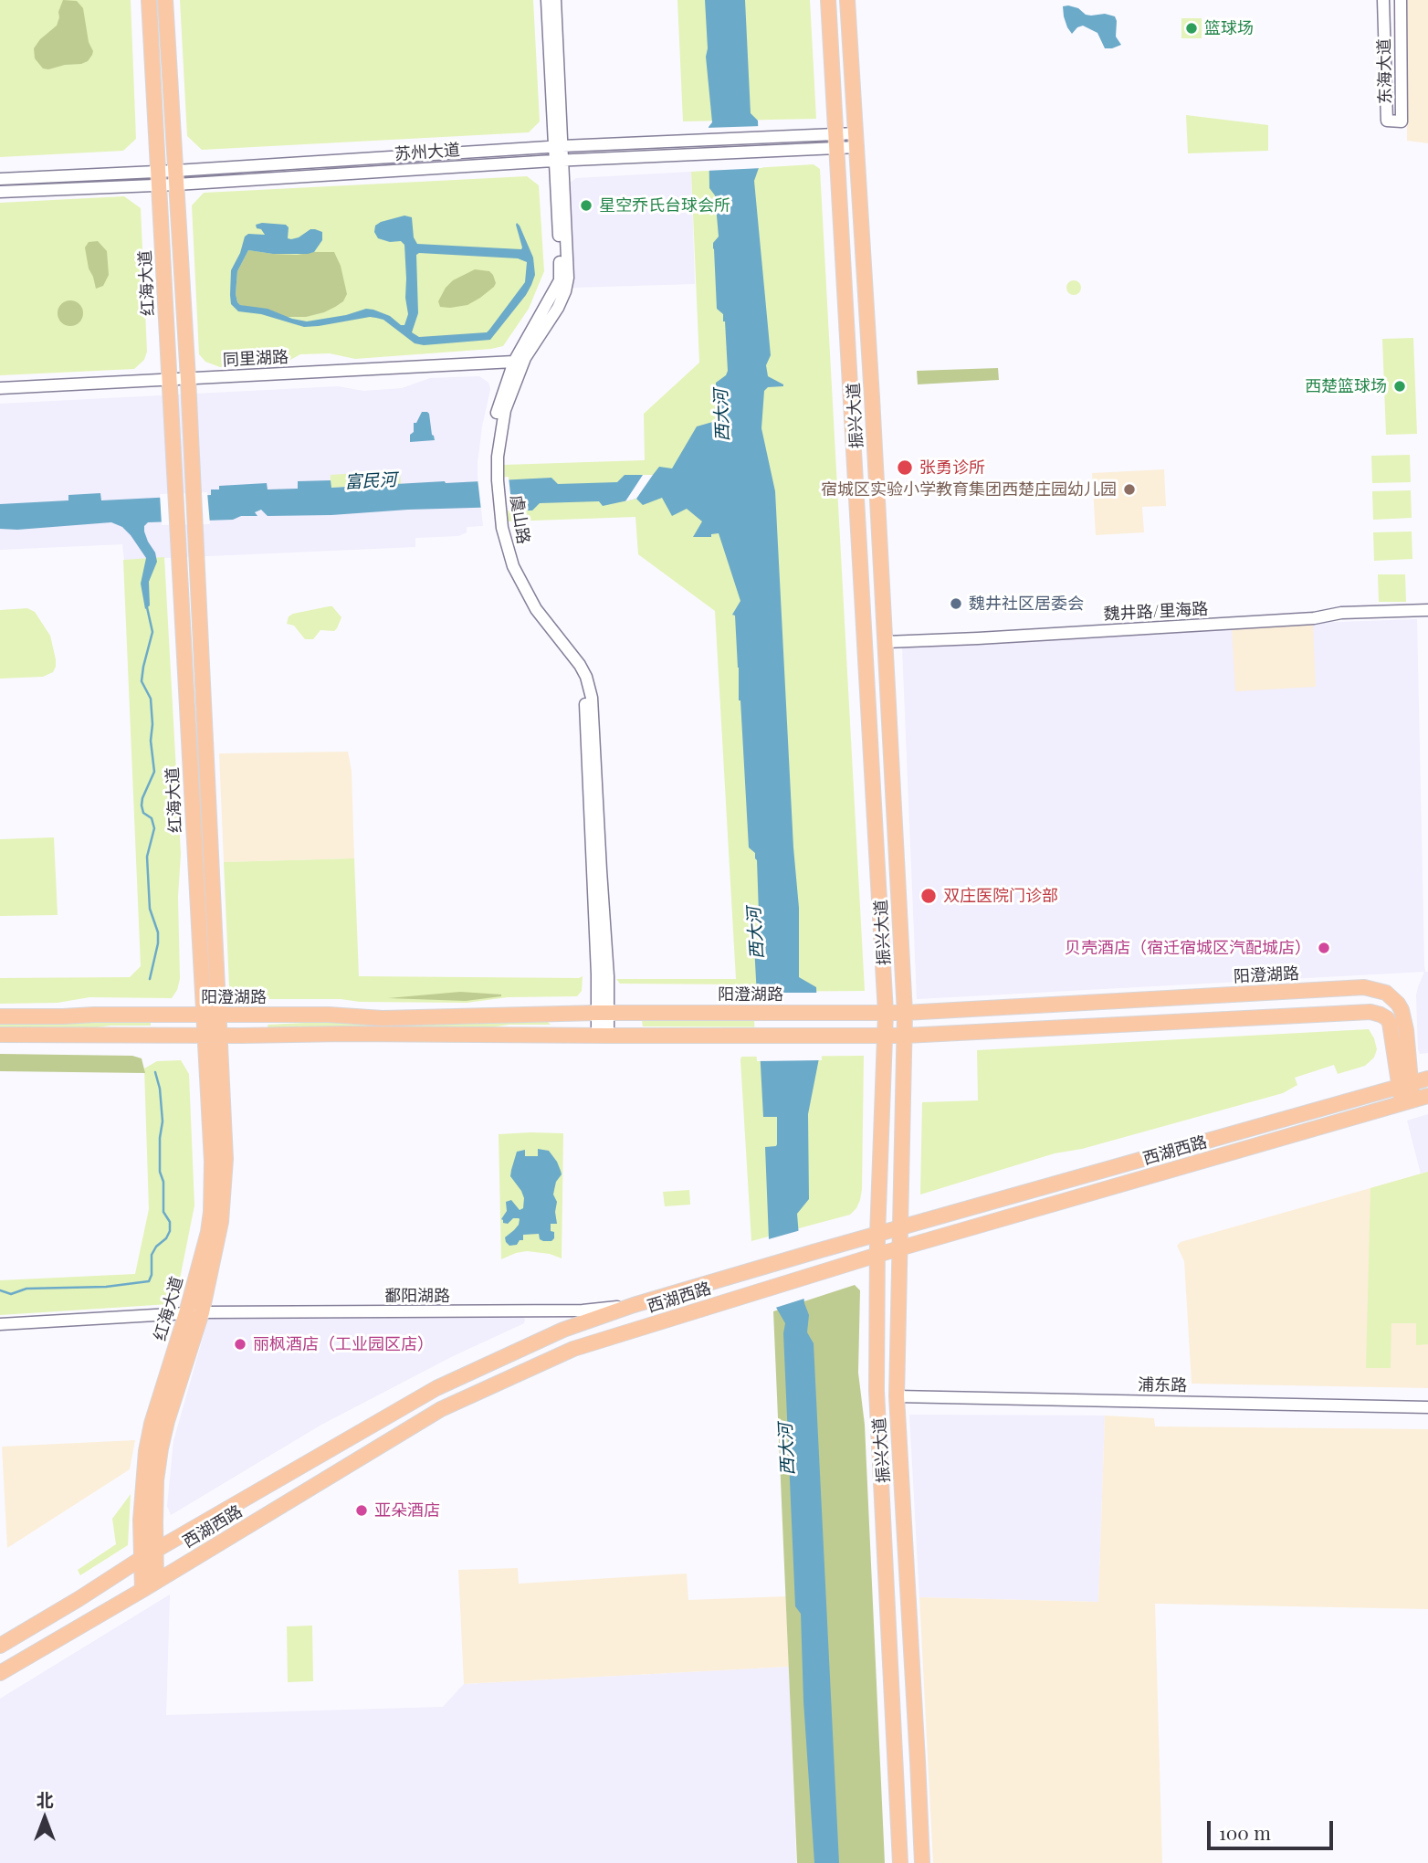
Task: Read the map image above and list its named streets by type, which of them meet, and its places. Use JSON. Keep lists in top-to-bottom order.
{
  "streets": {
    "main road": [
      "红海大道",
      "振兴大道",
      "阳澄湖路",
      "西湖西路"
    ],
    "street": [
      "东海大道",
      "苏州大道",
      "同里湖路",
      "虞山路",
      "魏井路/里海路",
      "鄱阳湖路",
      "浦东路"
    ]
  },
  "crossings": [
    ["苏州大道", "红海大道"],
    ["苏州大道", "振兴大道"],
    ["苏州大道", "虞山路"],
    ["红海大道", "同里湖路"],
    ["红海大道", "阳澄湖路"],
    ["红海大道", "西湖西路"],
    ["红海大道", "鄱阳湖路"],
    ["同里湖路", "虞山路"],
    ["振兴大道", "魏井路/里海路"],
    ["振兴大道", "阳澄湖路"],
    ["振兴大道", "西湖西路"],
    ["振兴大道", "浦东路"],
    ["虞山路", "阳澄湖路"],
    ["阳澄湖路", "西湖西路"],
    ["西湖西路", "鄱阳湖路"]
  ],
  "water": ["西大河", "富民河"],
  "places": [
    "篮球场",
    "星空乔氏台球会所",
    "西楚篮球场",
    "张勇诊所",
    "宿城区实验小学教育集团西楚庄园幼儿园",
    "魏井社区居委会",
    "双庄医院门诊部",
    "贝壳酒店（宿迁宿城区汽配城店）",
    "丽枫酒店（工业园区店）",
    "亚朵酒店"
  ],
  "scale_bar": "100 m",
  "north": "top"
}
